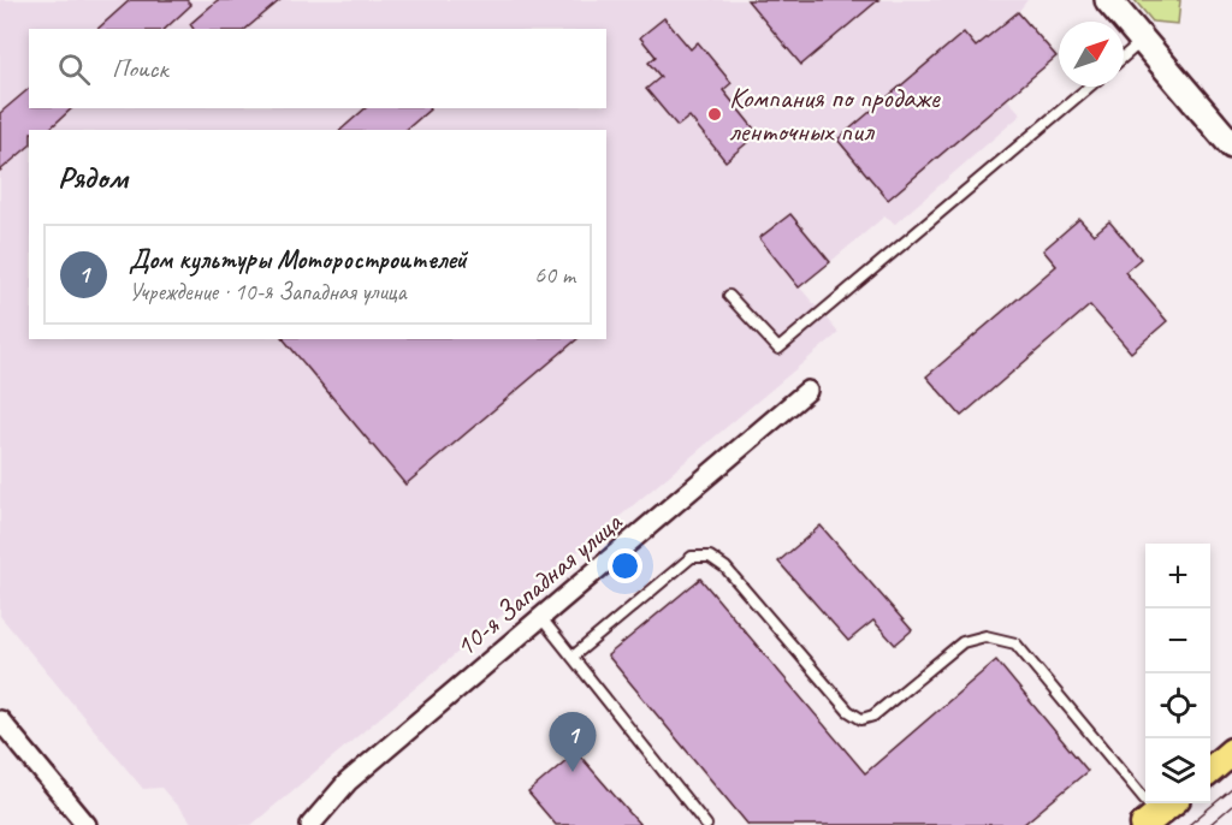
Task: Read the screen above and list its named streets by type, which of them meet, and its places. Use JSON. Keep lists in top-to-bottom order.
{
  "streets": {
    "street": ["10-я Западная улица"]
  },
  "places": ["Компания по продаже ленточных пил"],
  "north": "top right",
  "page": {
    "search": "Поиск",
    "heading": "Рядом",
    "list": [
      {
        "mark": "1",
        "name": "Дом культуры Моторостроителей",
        "note": "Учреждение · 10-я Западная улица",
        "value": "60 m"
      }
    ],
    "map_buttons": ["+", "−"],
    "pins": "1"
  }
}
